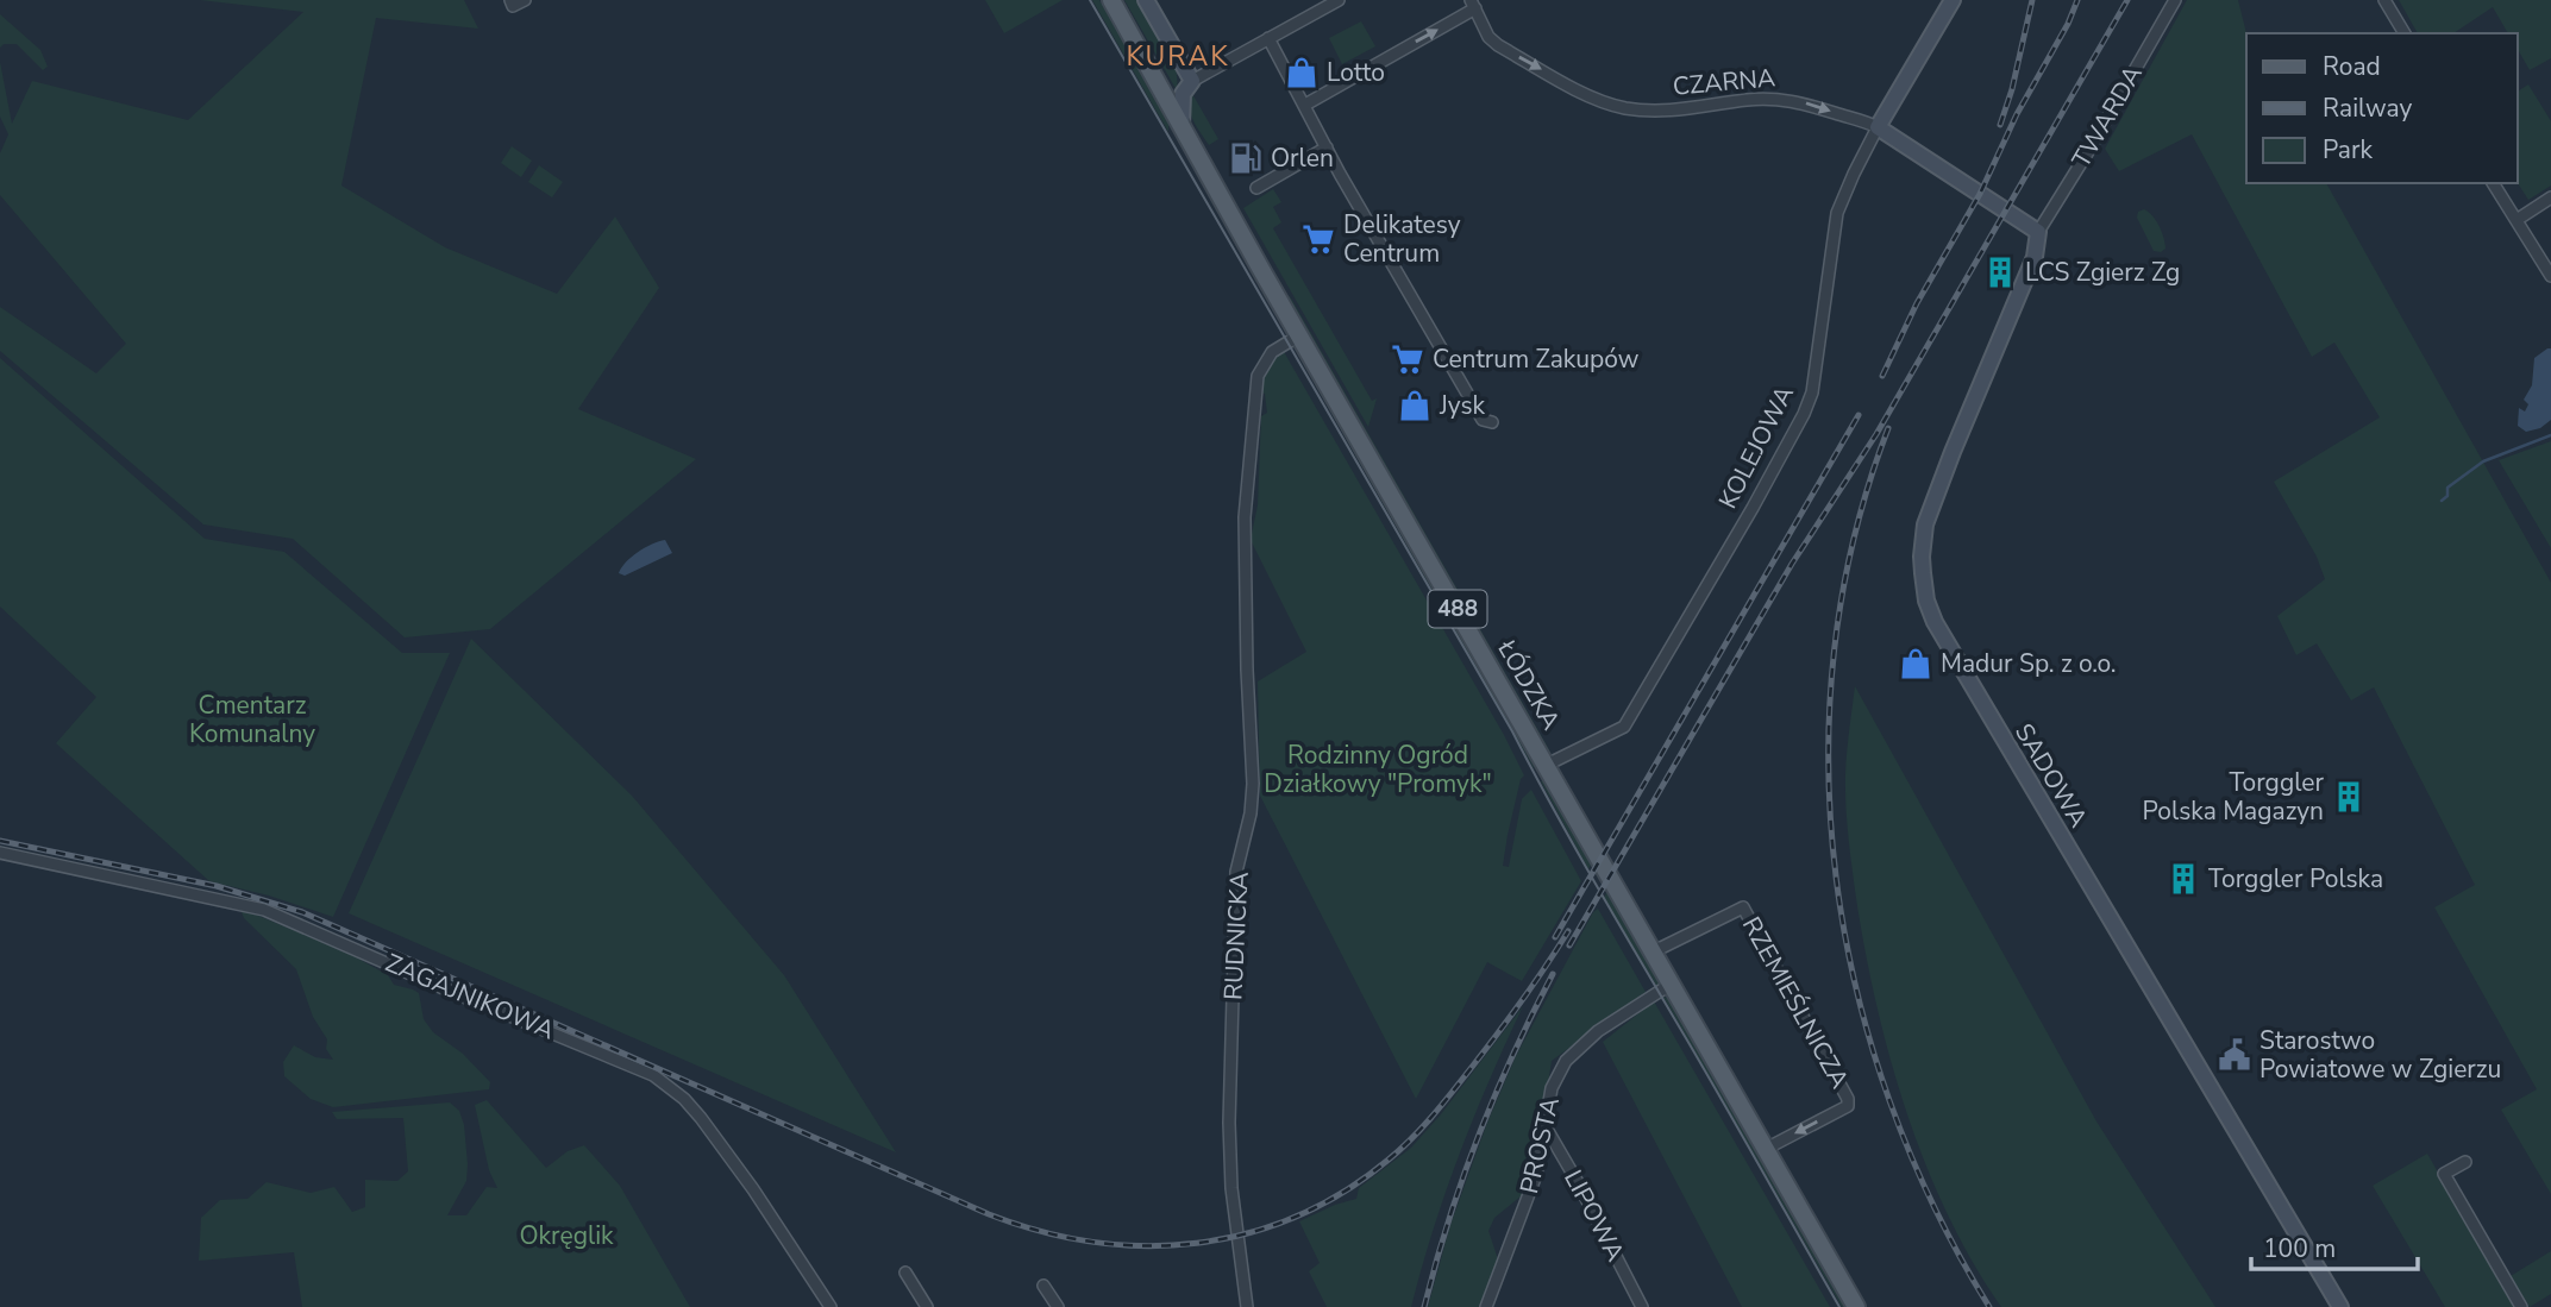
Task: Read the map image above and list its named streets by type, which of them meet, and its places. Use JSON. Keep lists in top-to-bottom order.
{
  "streets": {
    "main road": ["488", "ŁÓDZKA"],
    "street": [
      "CZARNA",
      "TWARDA",
      "KOLEJOWA",
      "SADOWA",
      "RUDNICKA",
      "ZAGAJNIKOWA",
      "RZEMIEŚLNICZA",
      "PROSTA",
      "LIPOWA"
    ]
  },
  "crossings": [
    ["CZARNA", "TWARDA"],
    ["CZARNA", "KOLEJOWA"],
    ["CZARNA", "SADOWA"],
    ["TWARDA", "SADOWA"],
    ["KOLEJOWA", "ŁÓDZKA"],
    ["ŁÓDZKA", "RUDNICKA"],
    ["ŁÓDZKA", "RZEMIEŚLNICZA"],
    ["ŁÓDZKA", "PROSTA"],
    ["PROSTA", "LIPOWA"]
  ],
  "one_way": ["CZARNA"],
  "districts": ["KURAK"],
  "parks": ["Cmentarz Komunalny", "Rodzinny Ogród Działkowy \"Promyk\"", "Okręglik"],
  "places": {
    "shop": ["Lotto", "Jysk", "Madur Sp. z o.o."],
    "fuel station": ["Orlen"],
    "supermarket": ["Delikatesy Centrum", "Centrum Zakupów"],
    "building": ["LCS Zgierz Zg", "Torggler Polska Magazyn", "Torggler Polska"],
    "public building": ["Starostwo Powiatowe w Zgierzu"]
  },
  "legend": ["Road", "Railway", "Park"],
  "scale_bar": "100 m"
}
